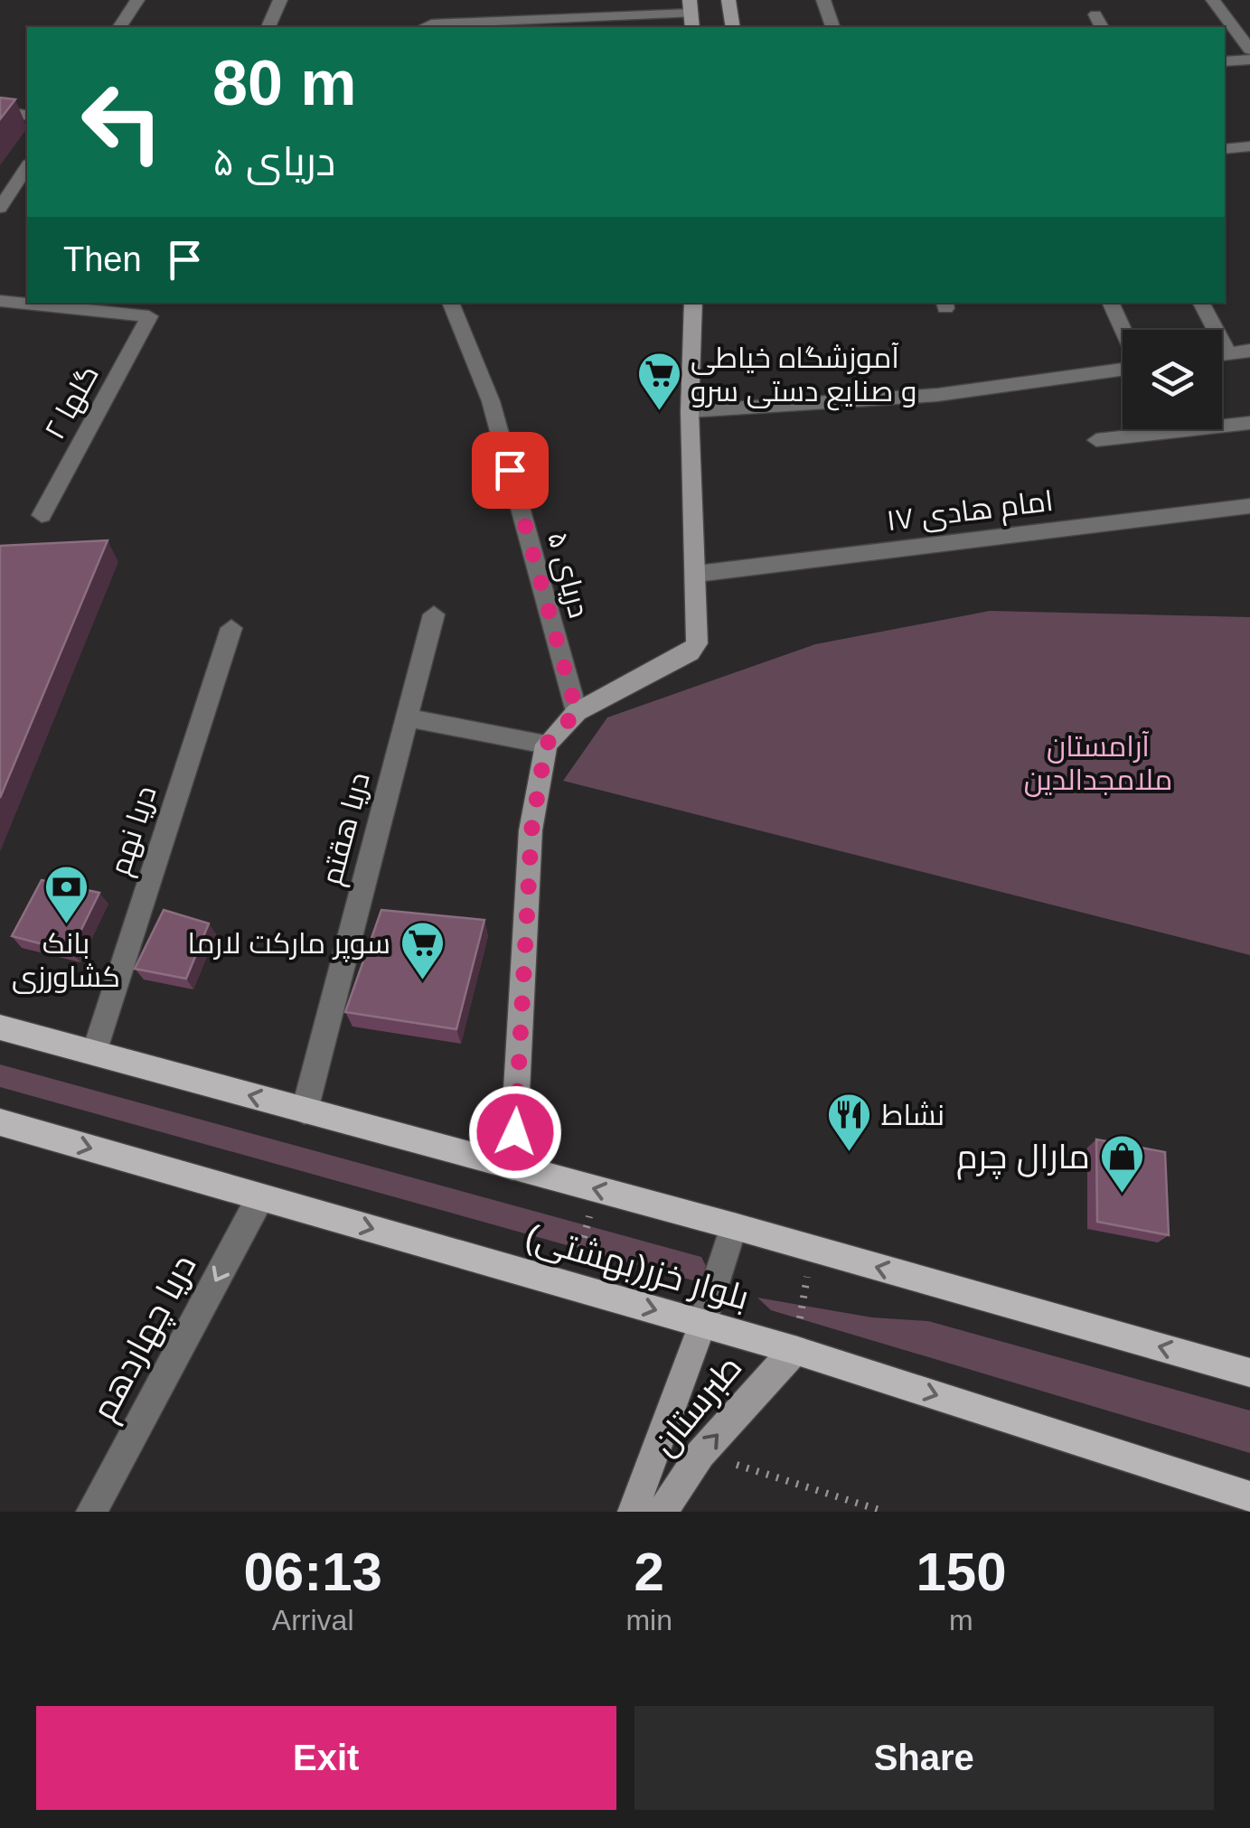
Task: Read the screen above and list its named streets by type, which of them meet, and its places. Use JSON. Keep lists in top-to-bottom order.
{
  "streets": {
    "main road": ["بلوار خزر(بهشتی)", "طبرستان"],
    "street": [
      "گلها ۲",
      "امام هادی ۱۷",
      "دریای ۵",
      "دریا هقتم",
      "دریا نهم",
      "دریا چهاردهم"
    ]
  },
  "crossings": [
    ["دریا هقتم", "بلوار خزر(بهشتی)"],
    ["دریا نهم", "بلوار خزر(بهشتی)"],
    ["بلوار خزر(بهشتی)", "دریا چهاردهم"],
    ["بلوار خزر(بهشتی)", "طبرستان"]
  ],
  "one_way": ["دریا چهاردهم"],
  "parks": ["آرامستان ملامجدالدین"],
  "places": {
    "supermarket": ["آموزشگاه خیاطی و صنایع دستی سرو", "سوپر مارکت لارما"],
    "bank": ["بانک کشاورزی"],
    "restaurant": ["نشاط"],
    "shop": ["مارال چرم"]
  },
  "page": {
    "turn": ["80 m", "دریای ۵"],
    "then": "Then",
    "eta": [
      "06:13",
      "Arrival",
      "2",
      "min",
      "150",
      "m"
    ],
    "buttons": ["Exit", "Share"]
  }
}
